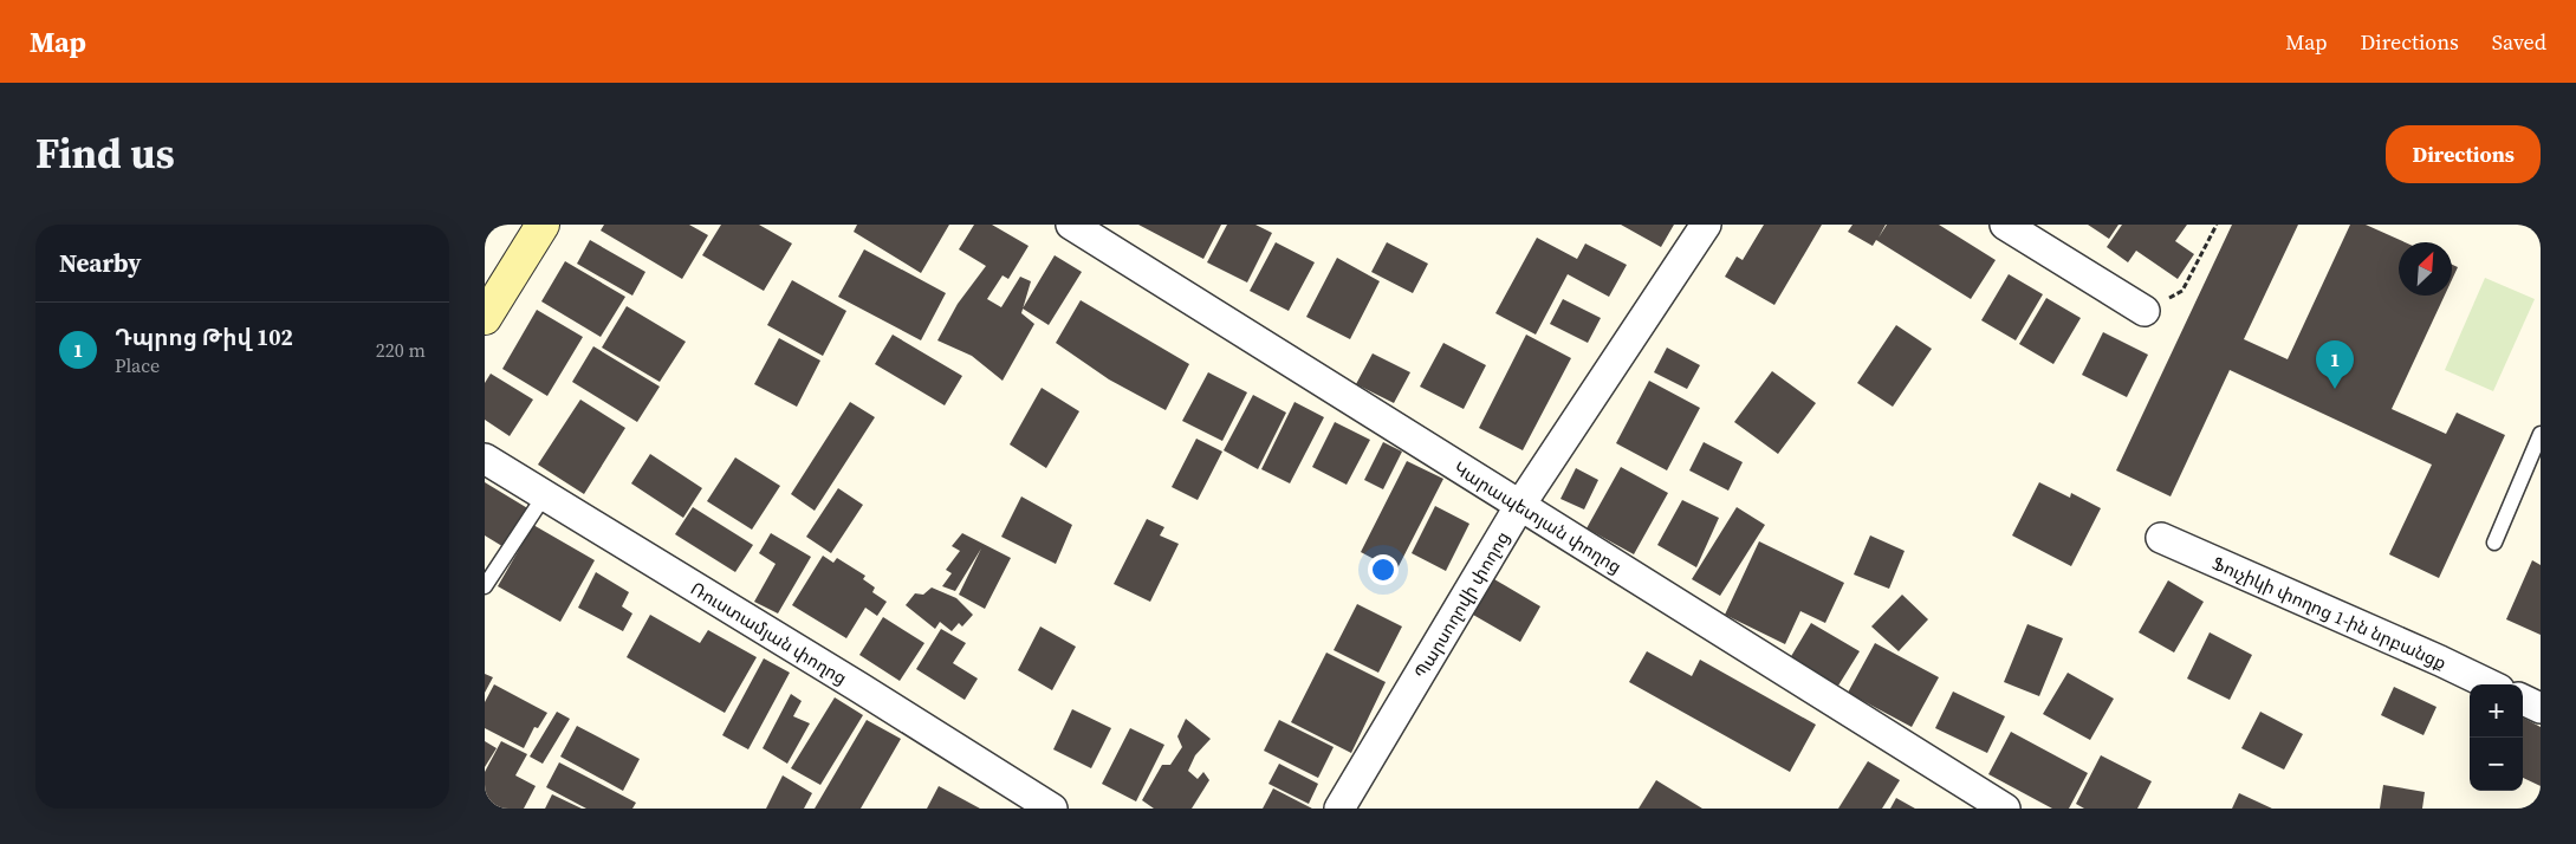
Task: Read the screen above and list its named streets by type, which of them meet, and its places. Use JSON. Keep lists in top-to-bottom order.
{
  "streets": {
    "street": [
      "Կարապետյան փողոց",
      "Պարսողովի փողոց",
      "Ֆուչիկի փողոց 1-ին նրբանցք",
      "Ռուստամյան փողոց"
    ]
  },
  "crossings": [
    ["Կարապետյան փողոց", "Պարսողովի փողոց"]
  ],
  "north": "top right",
  "page": {
    "header": "Map",
    "nav": ["Map", "Directions", "Saved"],
    "title": "Find us",
    "buttons": "Directions",
    "heading": "Nearby",
    "list": [
      {
        "mark": "1",
        "name": "Դպրոց Թիվ 102",
        "note": "Place",
        "value": "220 m"
      }
    ],
    "pins": "1",
    "map_buttons": ["+", "−"]
  }
}
